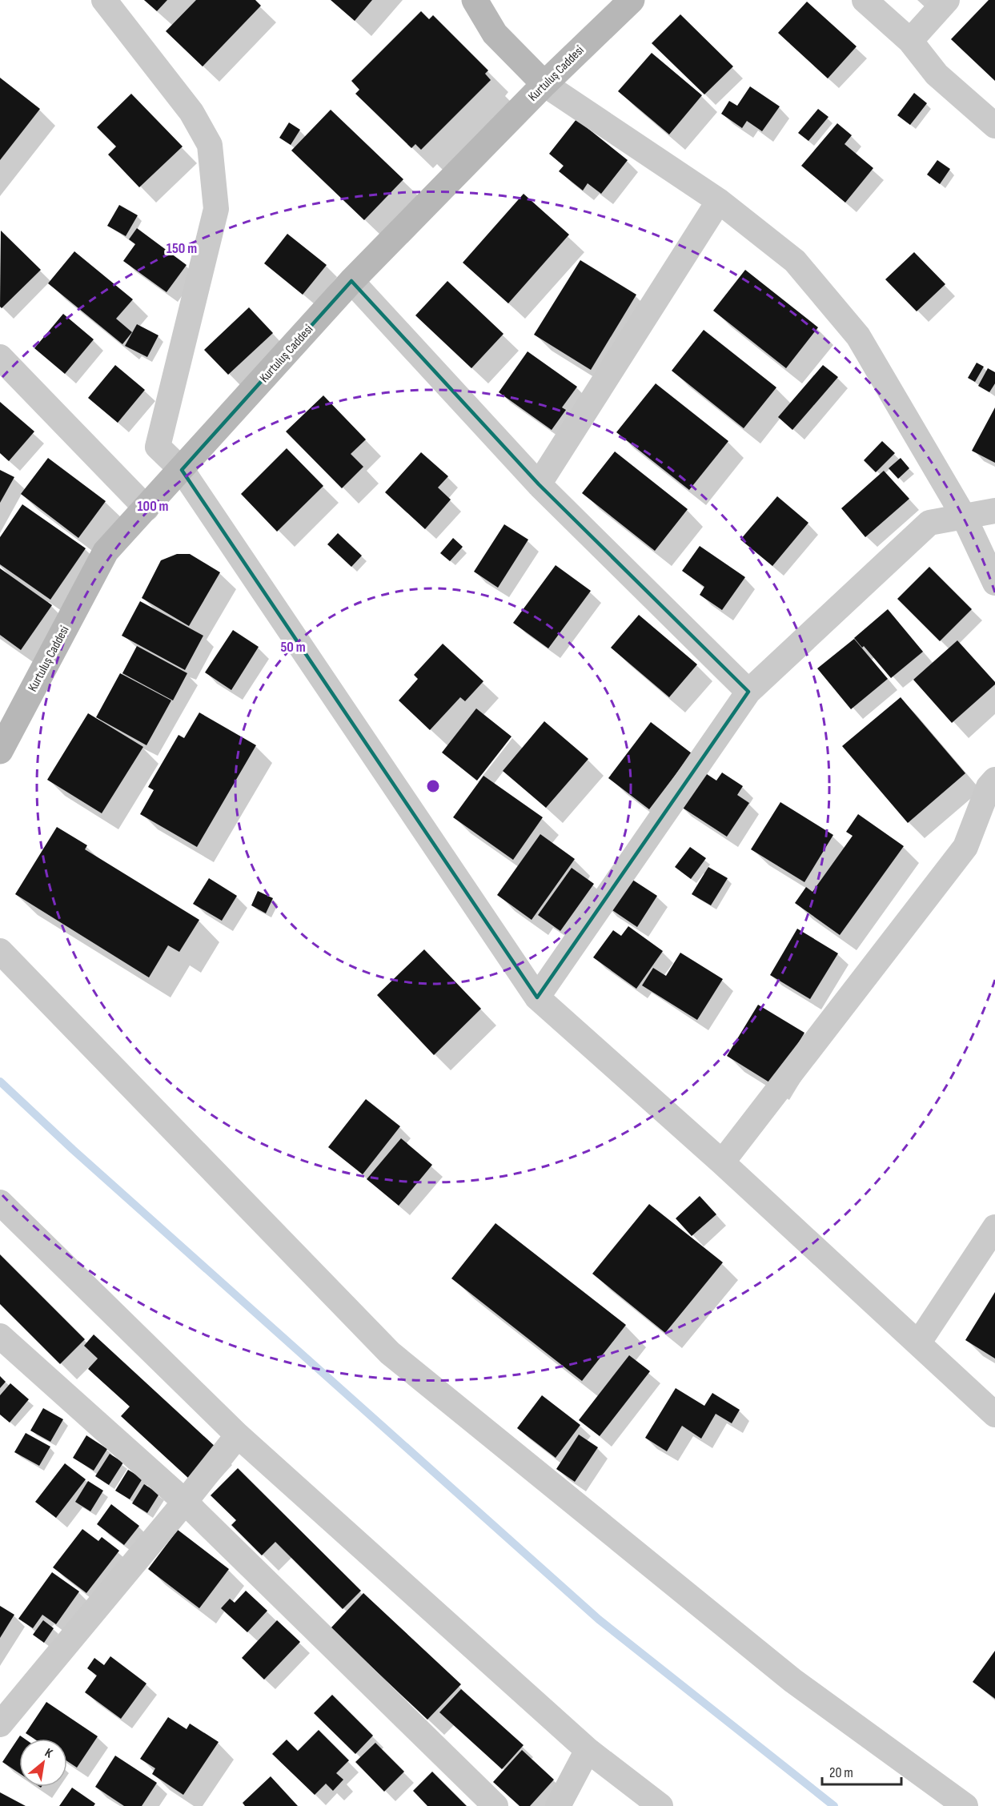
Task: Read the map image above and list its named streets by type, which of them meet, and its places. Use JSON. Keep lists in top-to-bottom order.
{
  "streets": {
    "main road": ["Kurtuluş Caddesi"]
  },
  "scale_bar": "20 m",
  "north": "top right",
  "rings": ["150 m", "100 m", "50 m"]
}
